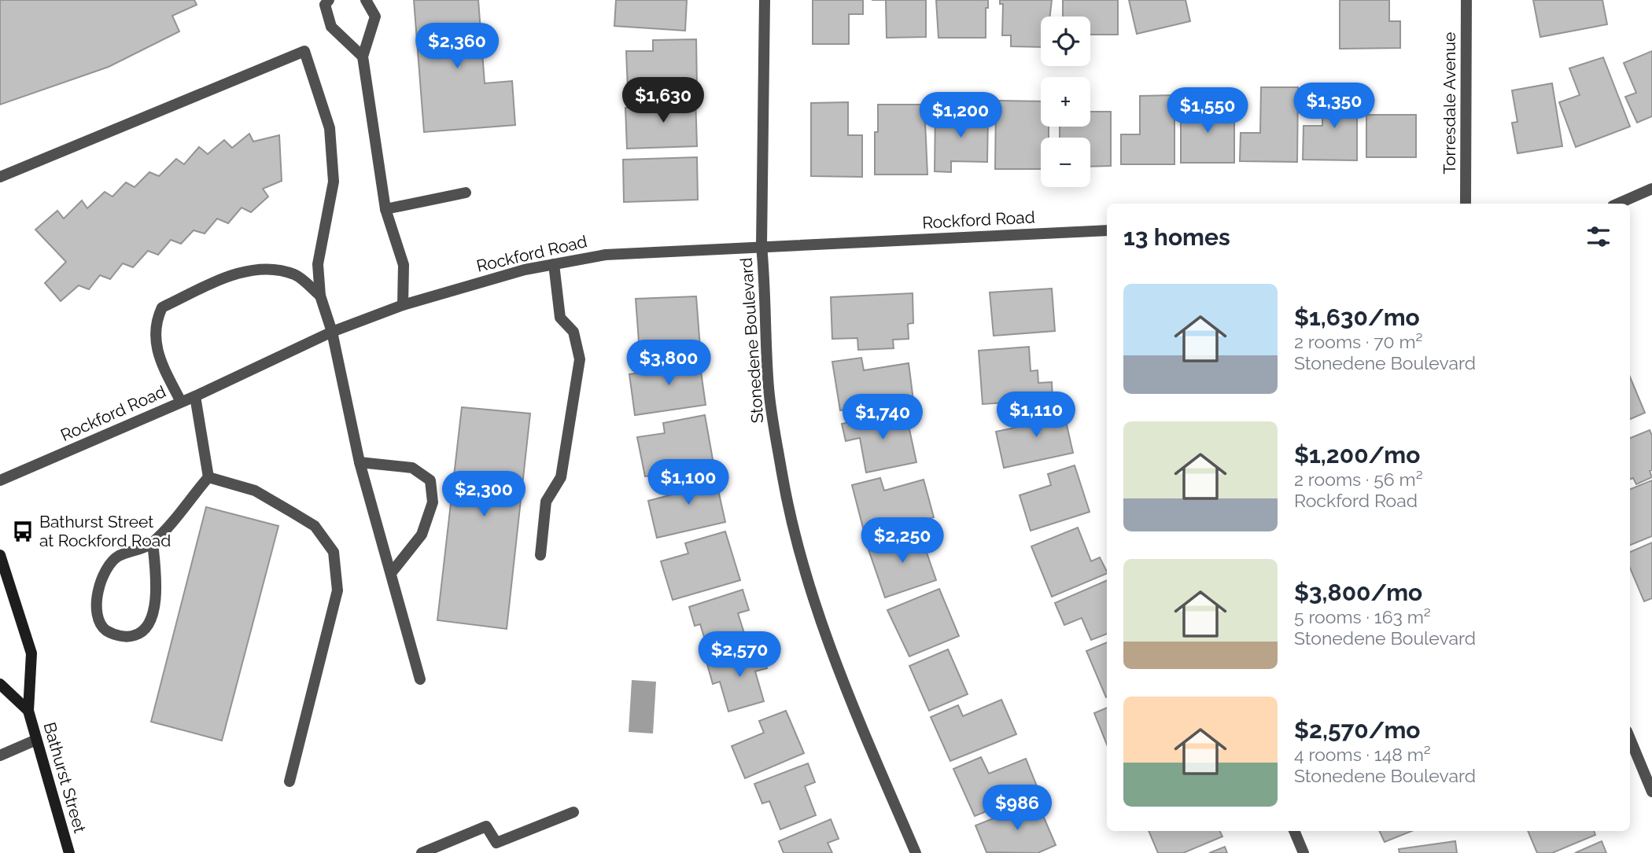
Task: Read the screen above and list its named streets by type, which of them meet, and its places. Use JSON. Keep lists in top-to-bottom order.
{
  "streets": {
    "main road": ["Bathurst Street"],
    "street": ["Torresdale Avenue", "Rockford Road", "Stonedene Boulevard"]
  },
  "crossings": [
    ["Rockford Road", "Stonedene Boulevard"]
  ],
  "places": {
    "bus stop": ["Bathurst Street at Rockford Road"]
  },
  "page": {
    "map_buttons": ["+", "−"],
    "price": [
      "$2,360",
      "$1,630",
      "$1,350",
      "$1,550",
      "$1,200",
      "$3,800",
      "$1,110",
      "$1,740",
      "$1,100",
      "$2,300",
      "$2,250",
      "$2,570",
      "$986"
    ],
    "heading": "13 homes",
    "list": [
      {
        "name": "$1,630/mo",
        "note": "2 rooms · 70 m² · Stonedene Boulevard"
      },
      {
        "name": "$1,200/mo",
        "note": "2 rooms · 56 m² · Rockford Road"
      },
      {
        "name": "$3,800/mo",
        "note": "5 rooms · 163 m² · Stonedene Boulevard"
      },
      {
        "name": "$2,570/mo",
        "note": "4 rooms · 148 m² · Stonedene Boulevard"
      }
    ]
  }
}
